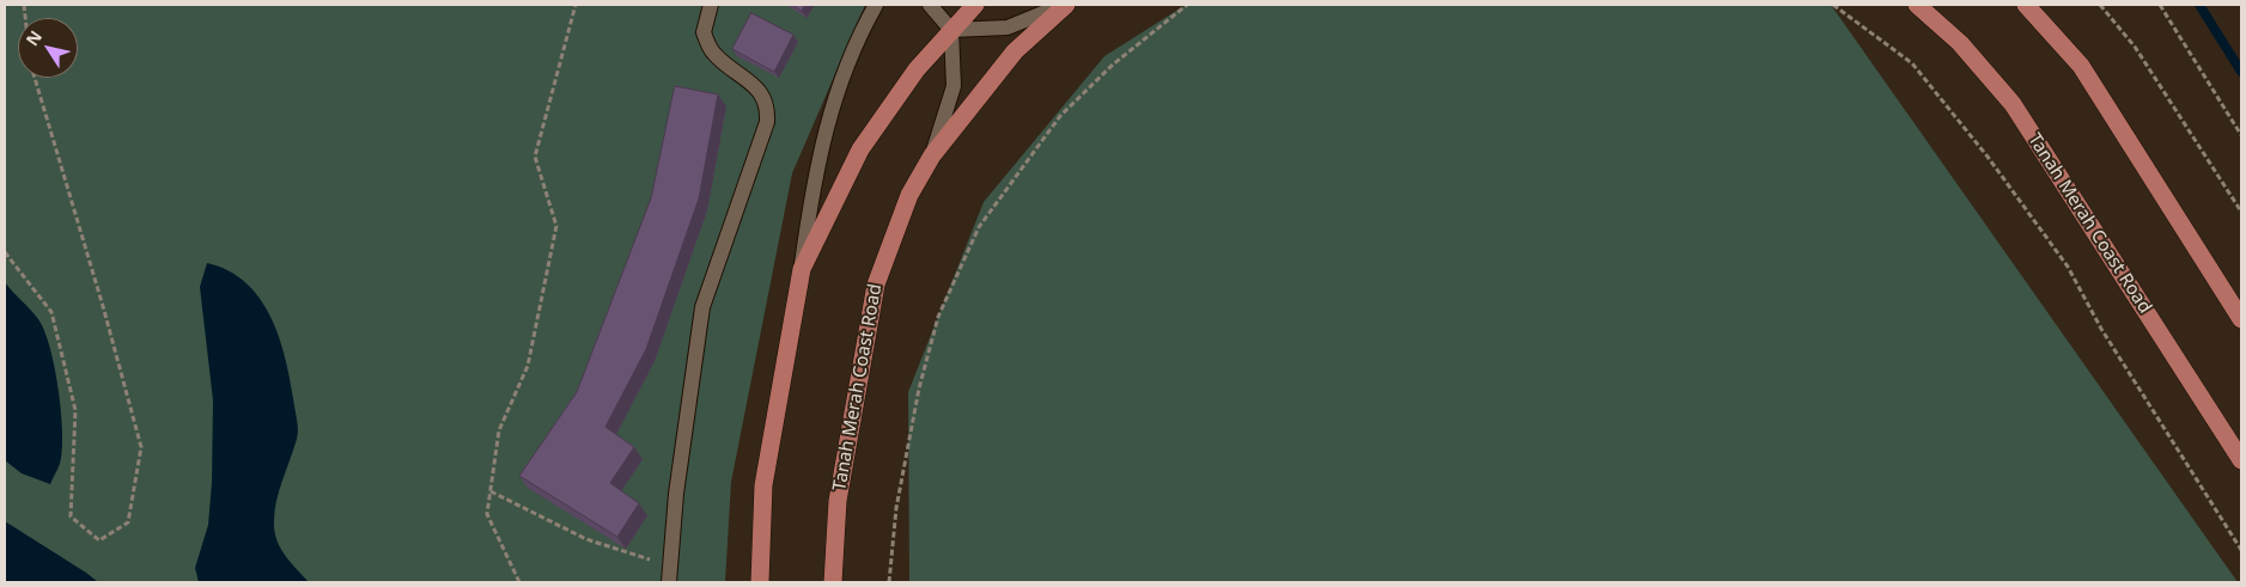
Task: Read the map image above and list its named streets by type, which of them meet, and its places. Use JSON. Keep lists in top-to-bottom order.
{
  "streets": {
    "main road": ["Tanah Merah Coast Road"]
  },
  "north": "top left"
}
